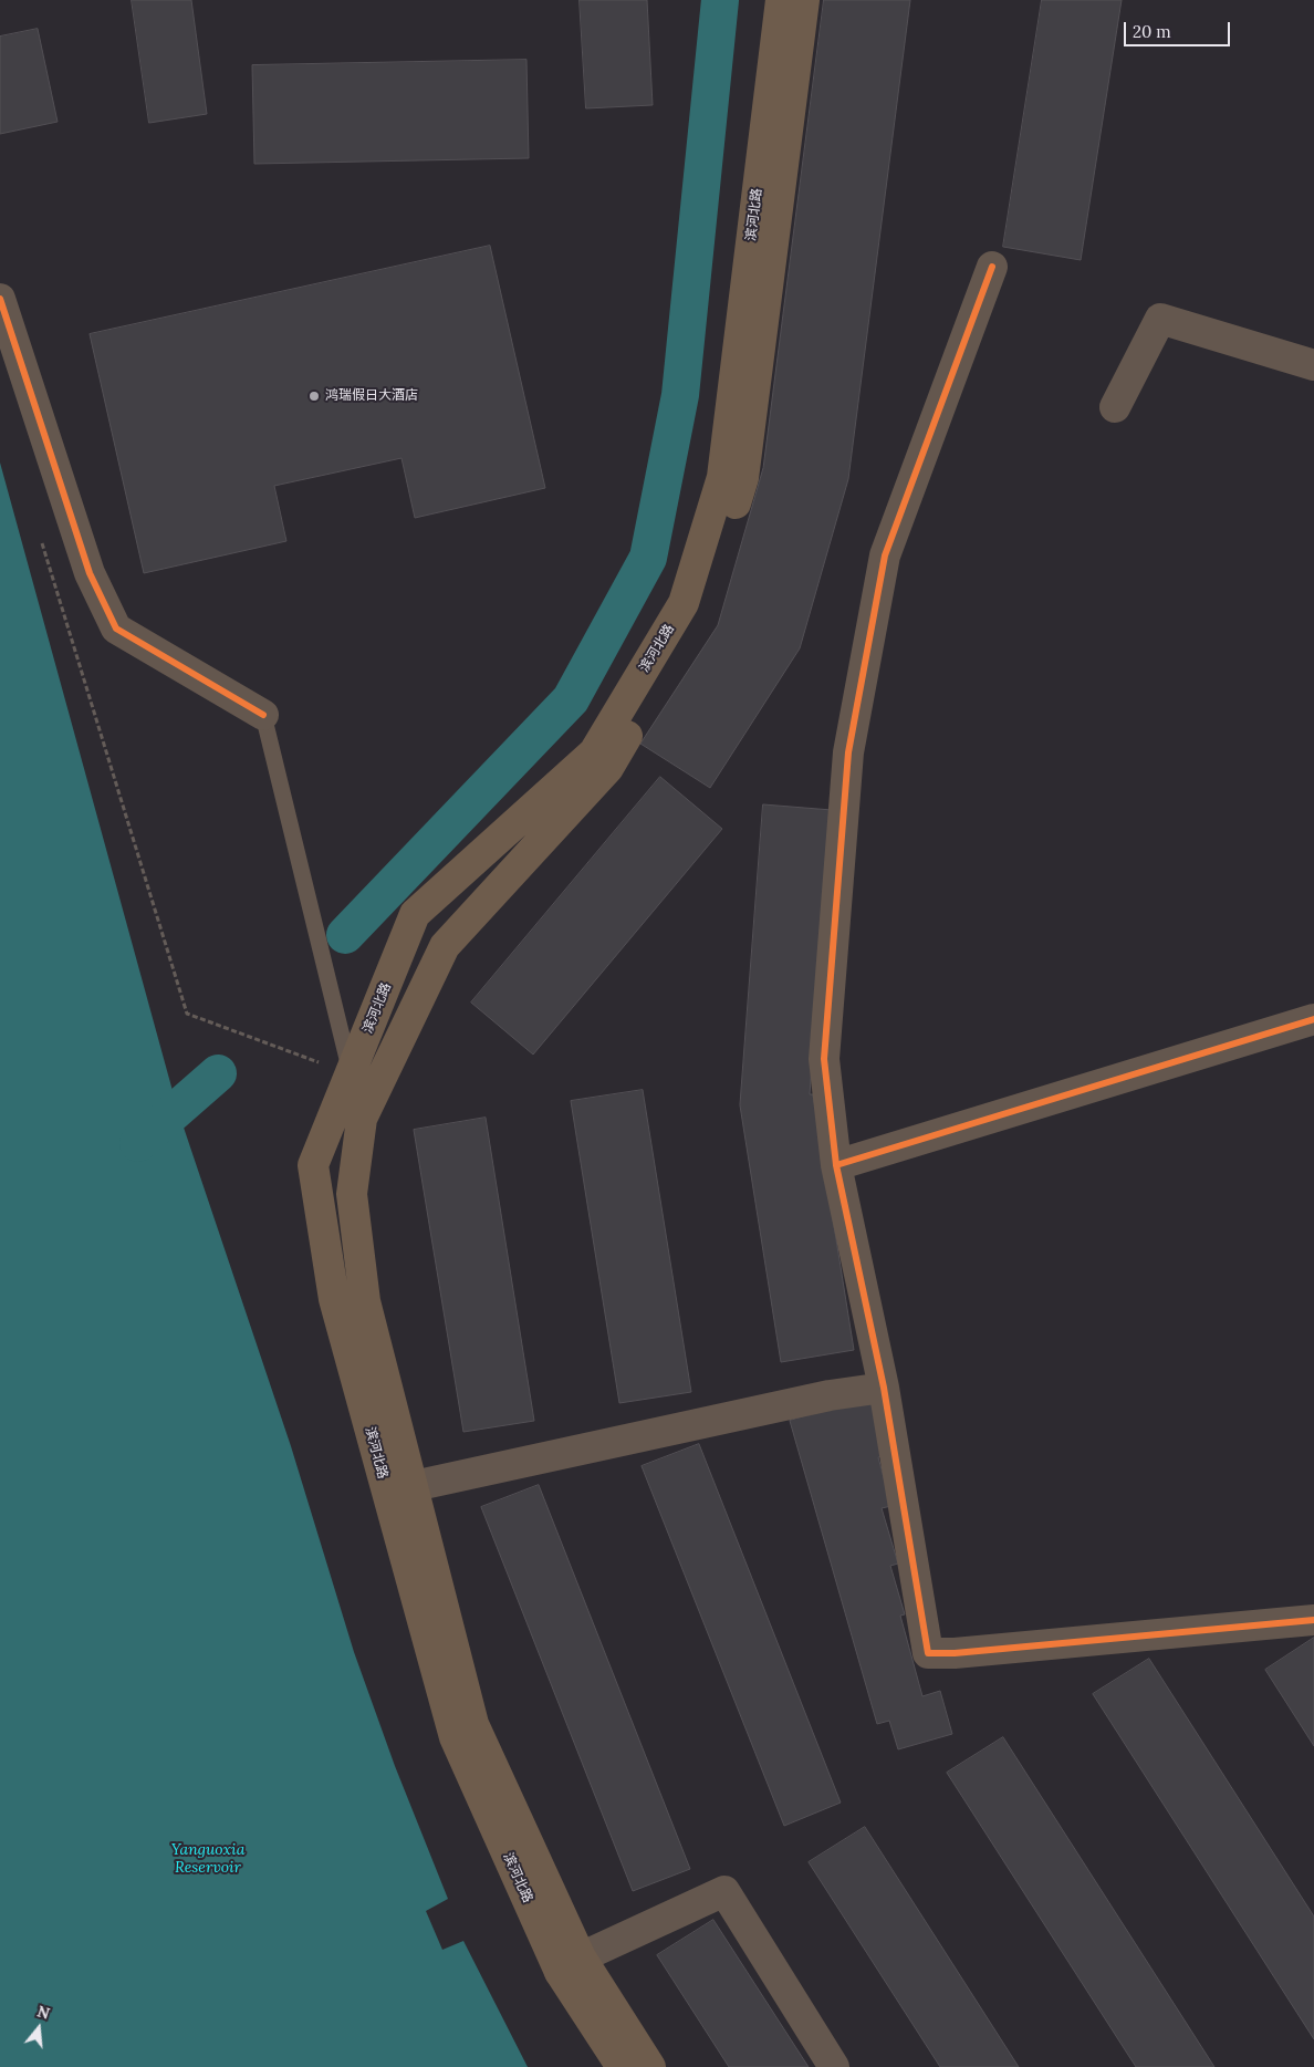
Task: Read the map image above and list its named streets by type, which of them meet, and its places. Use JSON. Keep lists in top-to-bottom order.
{
  "streets": {
    "main road": ["滨河北路"]
  },
  "water": ["Yanguoxia Reservoir"],
  "places": ["鸿瑞假日大酒店"],
  "scale_bar": "20 m",
  "north": "top"
}
